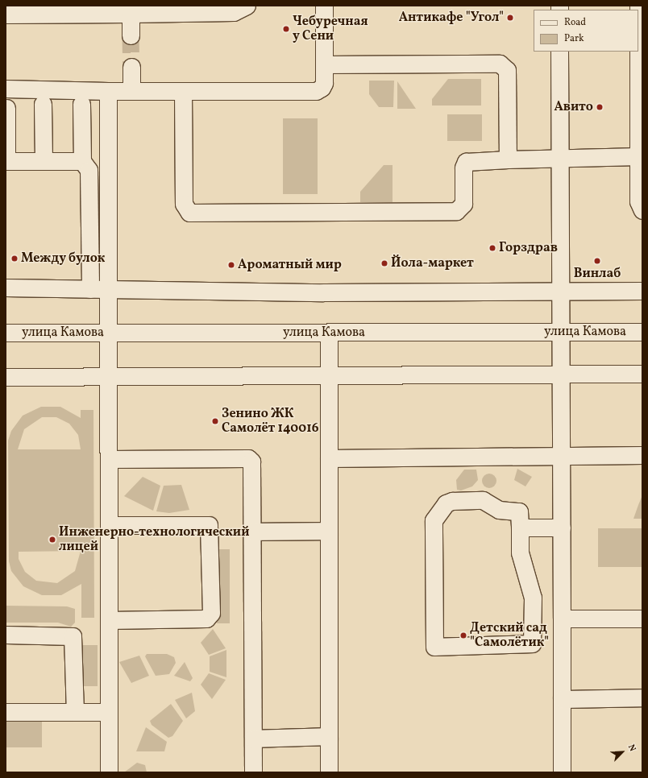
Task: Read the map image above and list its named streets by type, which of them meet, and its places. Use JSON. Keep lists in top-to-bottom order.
{
  "streets": {
    "street": ["улица Камова"]
  },
  "places": [
    "Антикафе \"Угол\"",
    "Чебуречная у Сени",
    "Авито",
    "Горздрав",
    "Между булок",
    "Винлаб",
    "Йола-маркет",
    "Ароматный мир",
    "Зенино ЖК Самолёт 140016",
    "Инженерно-технологический лицей",
    "Детский сад \"Самолётик\""
  ],
  "legend": ["Road", "Park"],
  "north": "top right"
}
